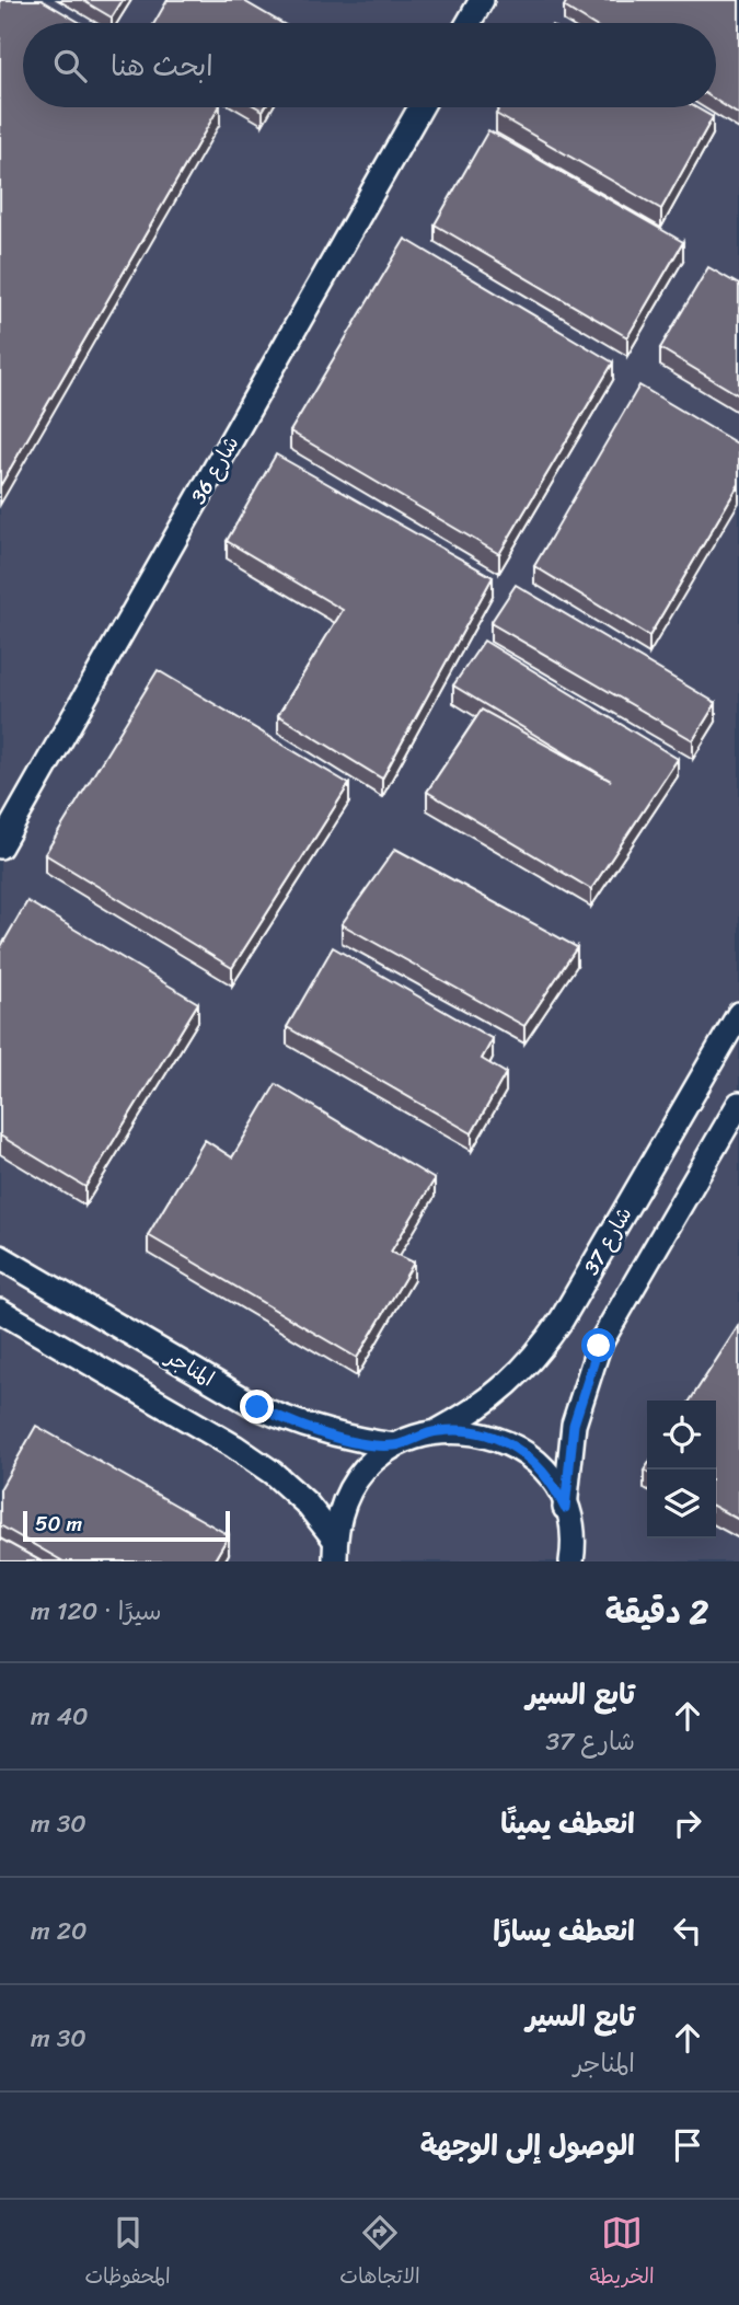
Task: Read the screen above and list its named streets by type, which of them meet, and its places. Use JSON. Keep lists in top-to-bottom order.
{
  "streets": {
    "street": ["شارع 36", "شارع 37", "المناجر"]
  },
  "scale_bar": "50 m",
  "page": {
    "search": "ابحث هنا",
    "scale": "50 m",
    "heading": ["2 دقيقة", "سيرًا · 120 m"],
    "list": [
      ["تابع السير", "شارع 37", "40 m"],
      ["انعطف يمينًا", "30 m"],
      ["انعطف يسارًا", "20 m"],
      ["تابع السير", "المناجر", "30 m"],
      "الوصول إلى الوجهة"
    ],
    "nav": ["الخريطة", "الاتجاهات", "المحفوظات"]
  }
}
